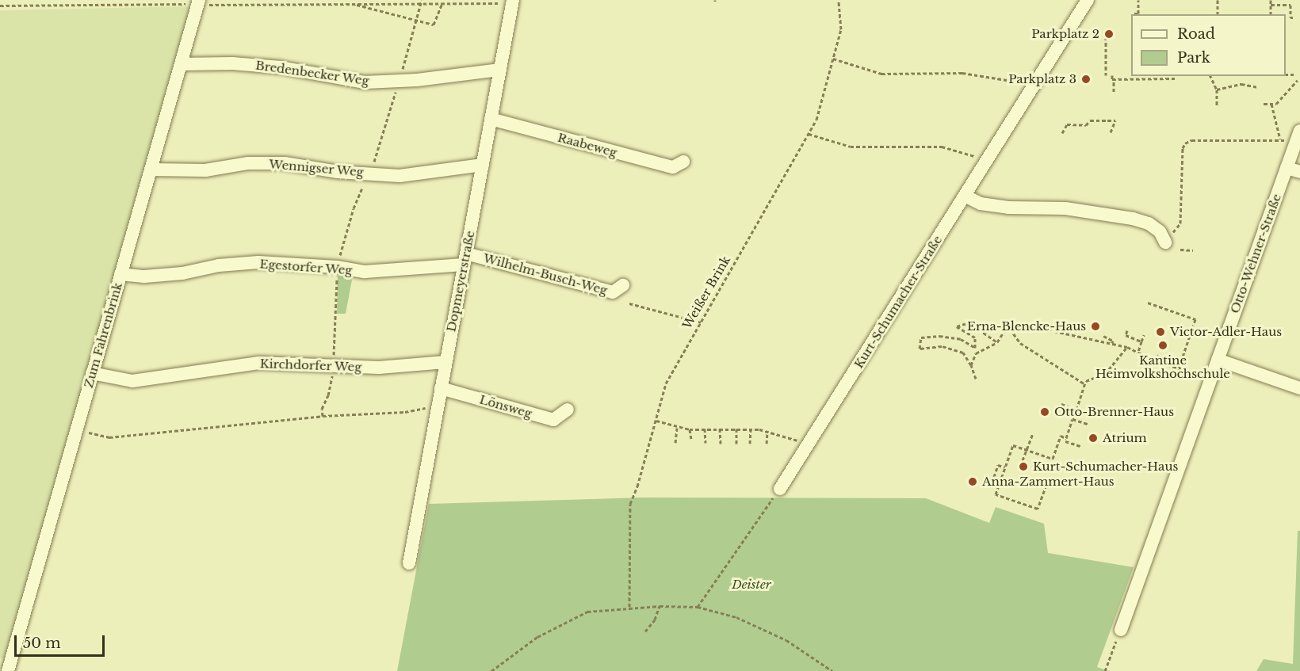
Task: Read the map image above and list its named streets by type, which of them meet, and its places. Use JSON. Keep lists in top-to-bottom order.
{
  "streets": {
    "street": [
      "Bredenbecker Weg",
      "Raabeweg",
      "Wennigser Weg",
      "Otto-Wehner-Straße",
      "Egestorfer Weg",
      "Wilhelm-Busch-Weg",
      "Dopmeyerstraße",
      "Kurt-Schumacher-Straße",
      "Zum Fahrenbrink",
      "Kirchdorfer Weg",
      "Lönsweg"
    ],
    "path": ["Weißer Brink"]
  },
  "crossings": [
    ["Bredenbecker Weg", "Dopmeyerstraße"],
    ["Bredenbecker Weg", "Zum Fahrenbrink"],
    ["Raabeweg", "Dopmeyerstraße"],
    ["Wennigser Weg", "Dopmeyerstraße"],
    ["Wennigser Weg", "Zum Fahrenbrink"],
    ["Egestorfer Weg", "Wilhelm-Busch-Weg"],
    ["Egestorfer Weg", "Dopmeyerstraße"],
    ["Egestorfer Weg", "Zum Fahrenbrink"],
    ["Wilhelm-Busch-Weg", "Dopmeyerstraße"],
    ["Dopmeyerstraße", "Kirchdorfer Weg"],
    ["Dopmeyerstraße", "Lönsweg"],
    ["Zum Fahrenbrink", "Kirchdorfer Weg"]
  ],
  "parks": ["Deister"],
  "places": [
    "Parkplatz 2",
    "Parkplatz 3",
    "Erna-Blencke-Haus",
    "Victor-Adler-Haus",
    "Kantine Heimvolkshochschule",
    "Otto-Brenner-Haus",
    "Atrium",
    "Kurt-Schumacher-Haus",
    "Anna-Zammert-Haus"
  ],
  "legend": ["Road", "Park"],
  "scale_bar": "50 m"
}
